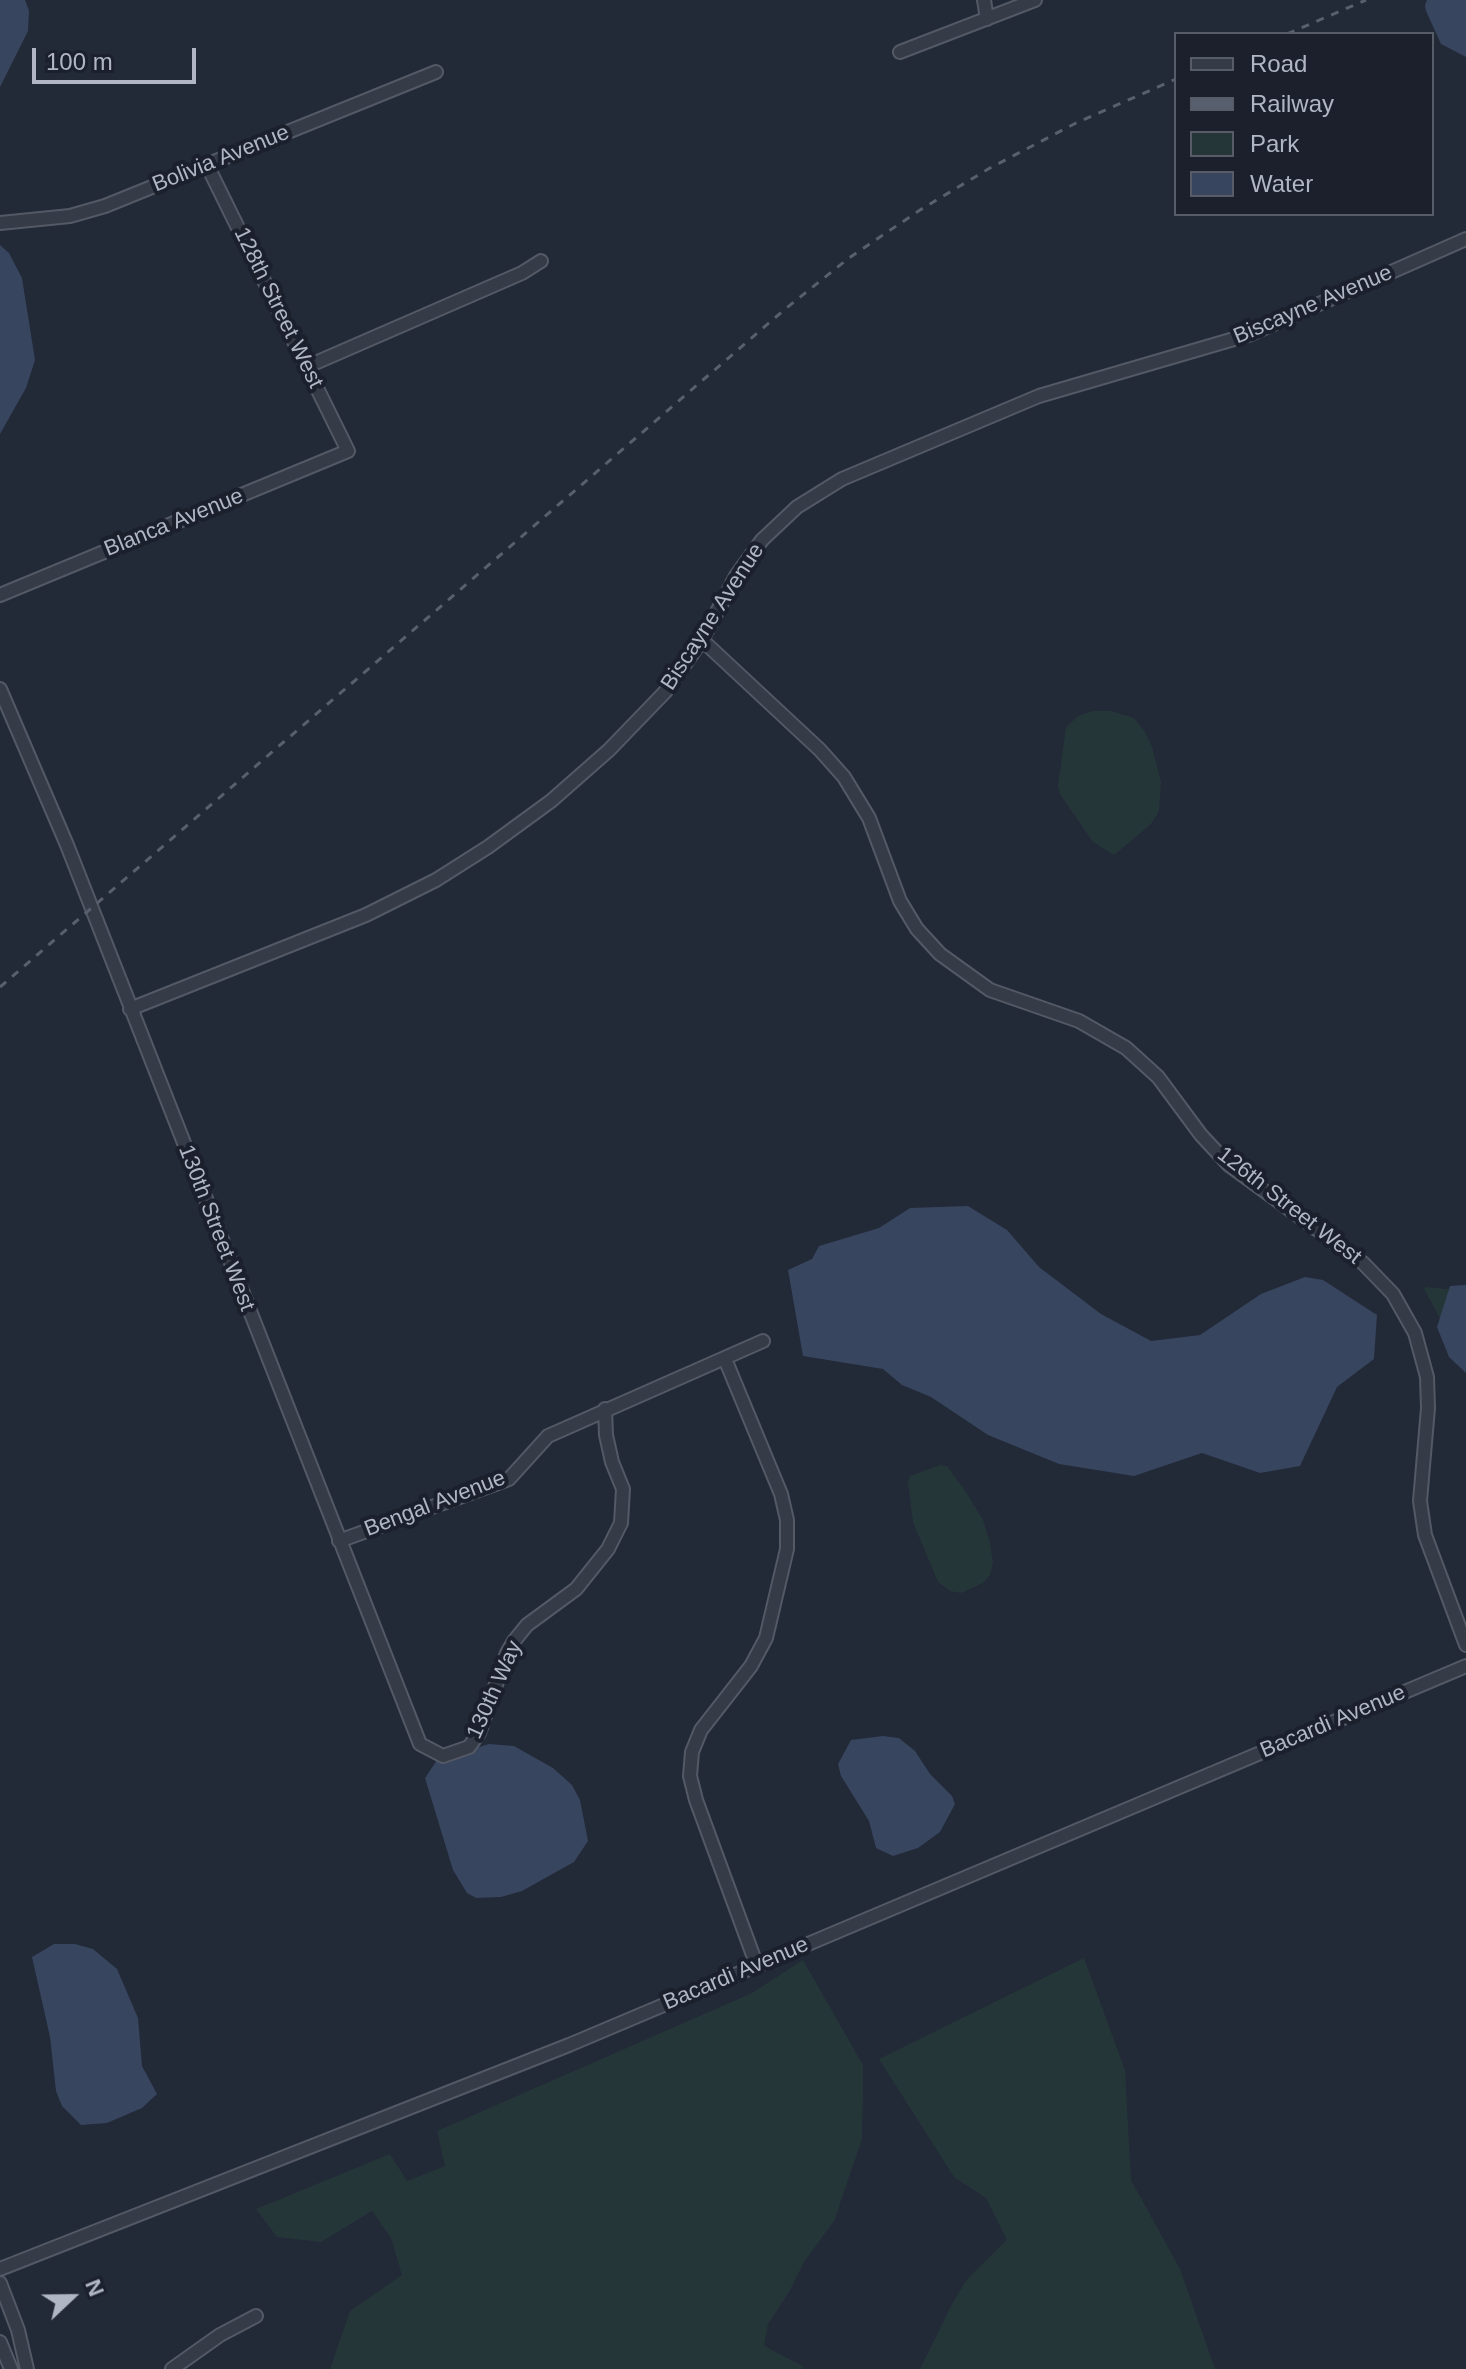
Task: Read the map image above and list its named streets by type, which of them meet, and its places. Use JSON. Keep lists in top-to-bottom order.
{
  "streets": {
    "street": [
      "Bolivia Avenue",
      "Biscayne Avenue",
      "128th Street West",
      "Blanca Avenue",
      "126th Street West",
      "130th Street West",
      "Bengal Avenue",
      "130th Way",
      "Bacardi Avenue"
    ]
  },
  "crossings": [
    ["Bolivia Avenue", "128th Street West"],
    ["Biscayne Avenue", "126th Street West"],
    ["Biscayne Avenue", "130th Street West"],
    ["128th Street West", "Blanca Avenue"],
    ["130th Street West", "Bengal Avenue"],
    ["130th Street West", "130th Way"],
    ["Bengal Avenue", "130th Way"]
  ],
  "legend": [
    "Road",
    "Railway",
    "Park",
    "Water"
  ],
  "scale_bar": "100 m",
  "north": "right"
}
